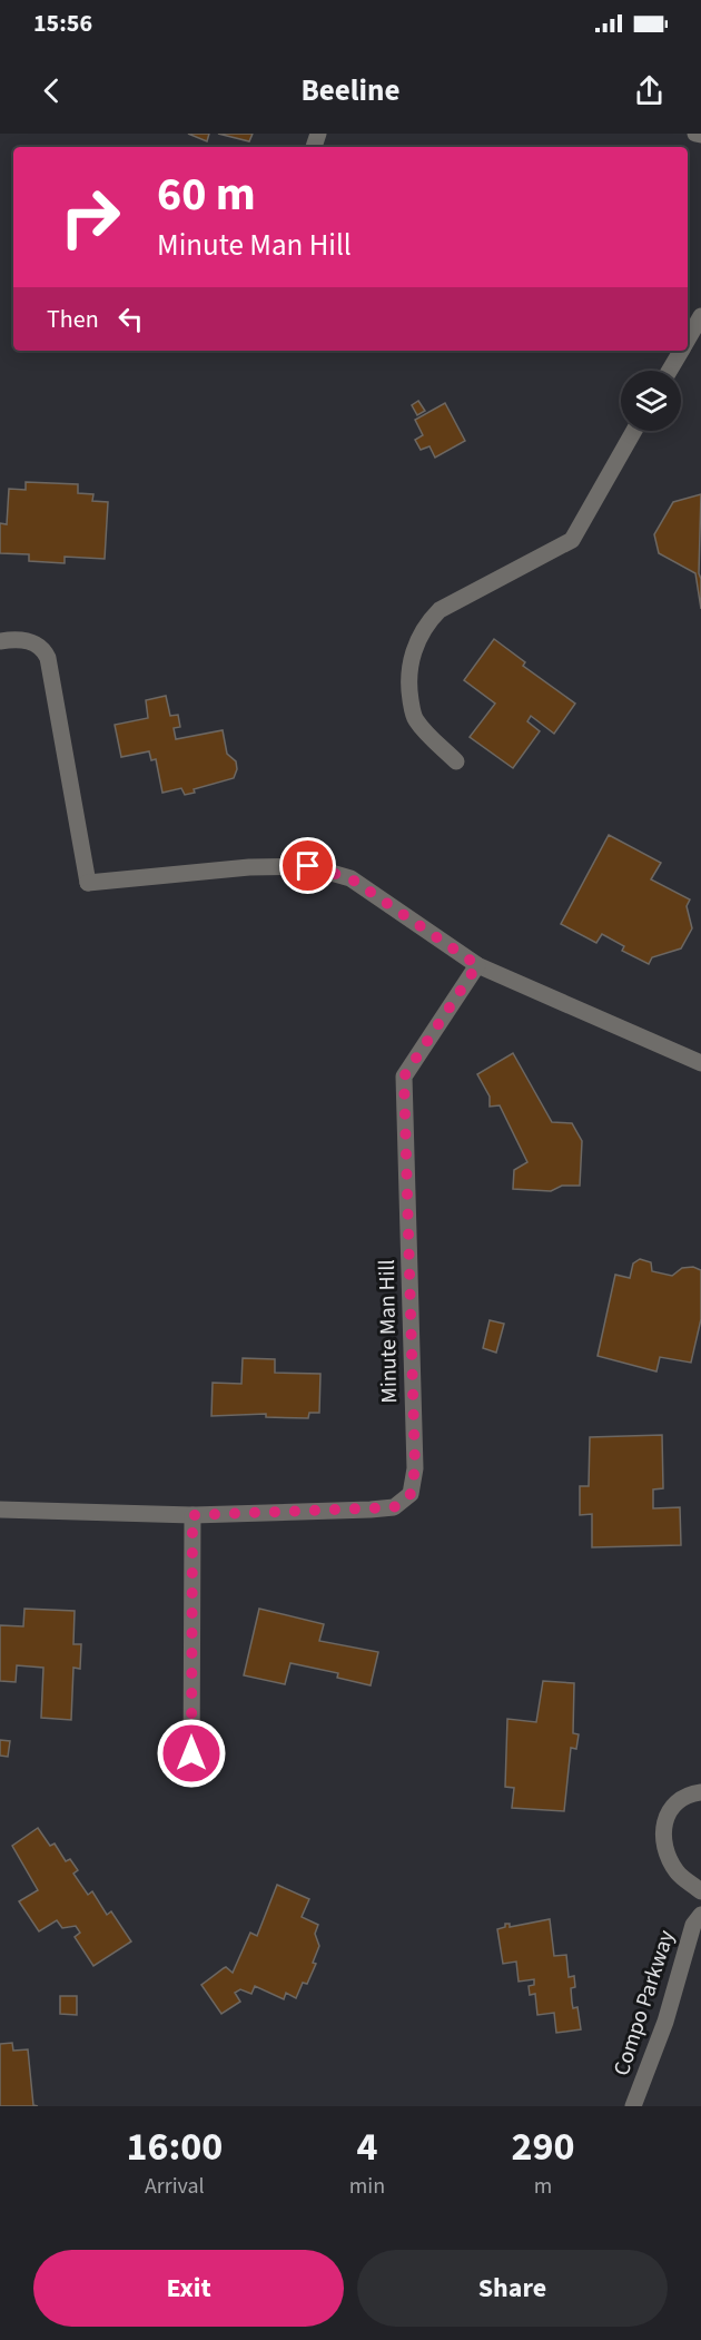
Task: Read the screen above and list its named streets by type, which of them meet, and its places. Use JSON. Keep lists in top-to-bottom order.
{
  "streets": {
    "street": ["Minute Man Hill", "Compo Parkway"]
  },
  "page": {
    "status": "15:56",
    "header": "Beeline",
    "turn": ["60 m", "Minute Man Hill"],
    "then": "Then",
    "eta": [
      "16:00",
      "Arrival",
      "4",
      "min",
      "290",
      "m"
    ],
    "buttons": ["Exit", "Share"]
  }
}
